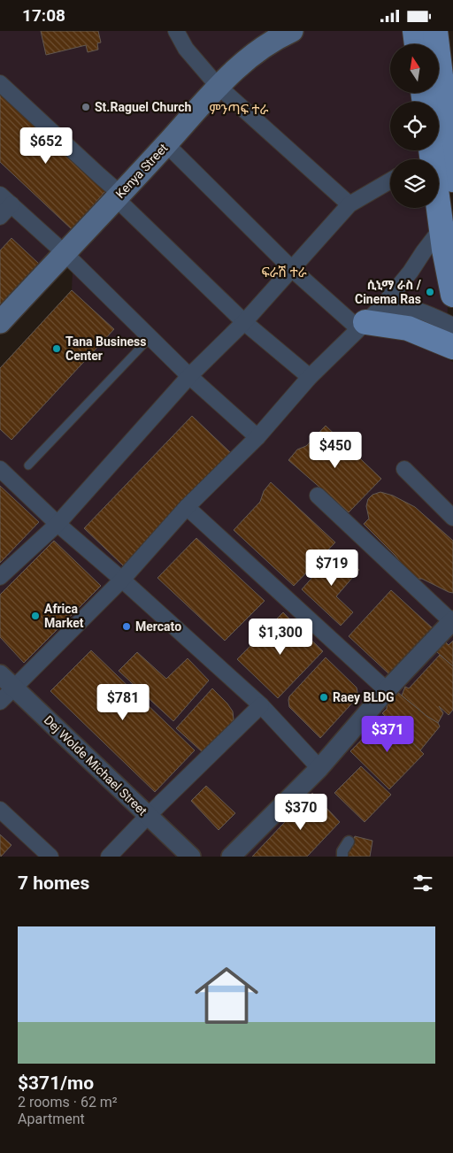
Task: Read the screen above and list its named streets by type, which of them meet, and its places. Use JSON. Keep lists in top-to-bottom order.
{
  "streets": {
    "main road": ["Kenya Street"],
    "street": ["Dej Wolde Michael Street"]
  },
  "districts": ["ምንጣፍ ተራ", "ፍራሽ ተራ"],
  "places": [
    "St.Raguel Church",
    "ሲኒማ ራስ / Cinema Ras",
    "Tana Business Center",
    "Africa Market",
    "Mercato",
    "Raey BLDG"
  ],
  "north": "top",
  "page": {
    "status": "17:08",
    "price": [
      "$652",
      "$450",
      "$719",
      "$1,300",
      "$781",
      "$371",
      "$370"
    ],
    "heading": "7 homes",
    "list": [
      {
        "name": "$371/mo",
        "note": "2 rooms · 62 m² · Apartment"
      }
    ]
  }
}
